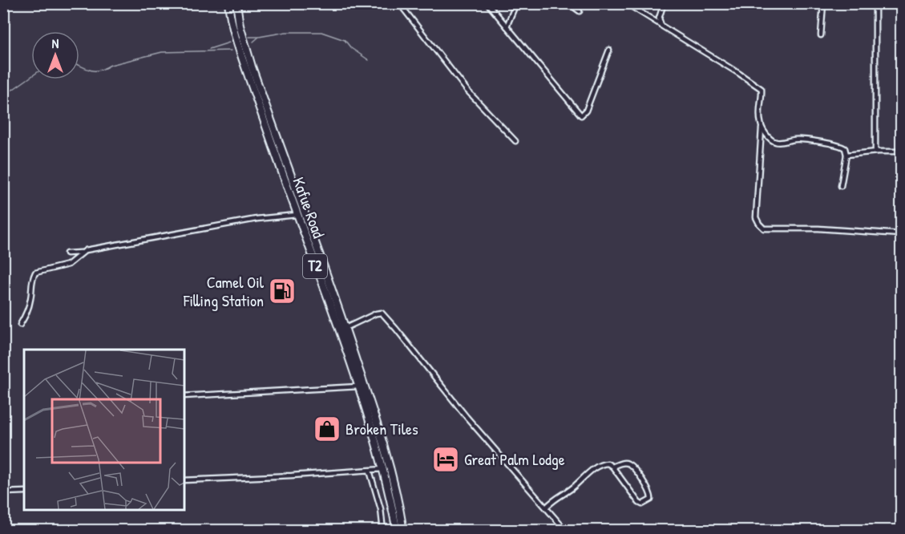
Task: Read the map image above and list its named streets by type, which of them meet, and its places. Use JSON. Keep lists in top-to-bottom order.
{
  "streets": {
    "highway": ["Kafue Road", "T2"]
  },
  "places": {
    "fuel station": ["Camel Oil Filling Station"],
    "shop": ["Broken Tiles"],
    "hotel": ["Great Palm Lodge"]
  },
  "north": "top"
}
